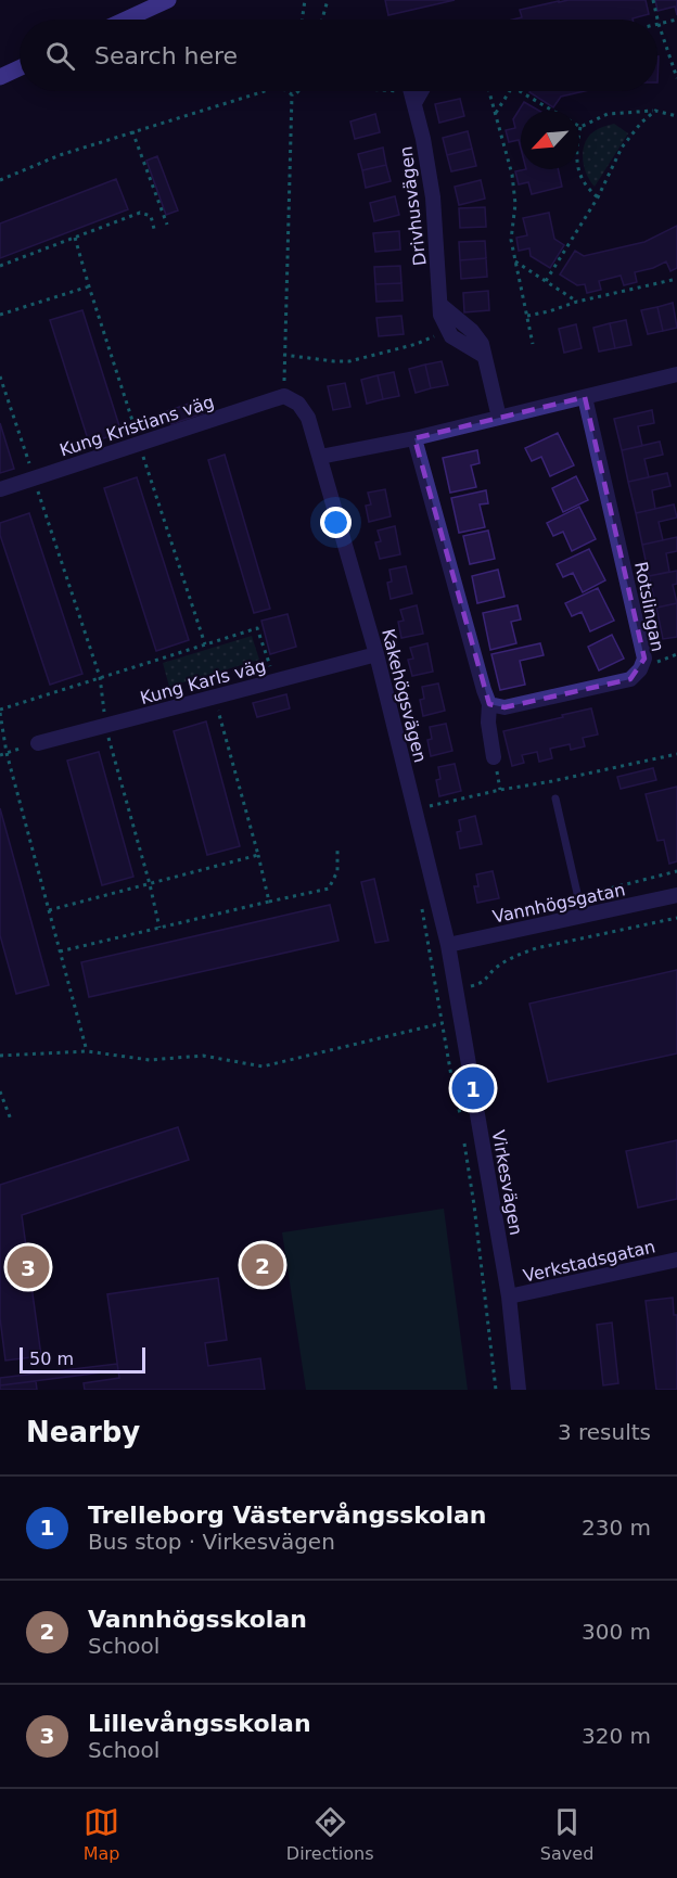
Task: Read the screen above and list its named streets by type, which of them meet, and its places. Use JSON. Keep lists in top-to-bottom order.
{
  "streets": {
    "street": [
      "Drivhusvägen",
      "Kung Kristians väg",
      "Rotslingan",
      "Kung Karls väg",
      "Kakehögsvägen",
      "Vannhögsgatan",
      "Virkesvägen",
      "Verkstadsgatan"
    ]
  },
  "crossings": [
    ["Kung Kristians väg", "Kakehögsvägen"],
    ["Kung Karls väg", "Kakehögsvägen"],
    ["Kakehögsvägen", "Vannhögsgatan"],
    ["Kakehögsvägen", "Virkesvägen"],
    ["Vannhögsgatan", "Virkesvägen"],
    ["Virkesvägen", "Verkstadsgatan"]
  ],
  "scale_bar": "50 m",
  "north": "bottom left",
  "page": {
    "search": "Search here",
    "pins": ["1", "2", "3"],
    "scale": "50 m",
    "heading": ["Nearby", "3 results"],
    "list": [
      {
        "mark": "1",
        "name": "Trelleborg Västervångsskolan",
        "note": "Bus stop · Virkesvägen",
        "value": "230 m"
      },
      {
        "mark": "2",
        "name": "Vannhögsskolan",
        "note": "School",
        "value": "300 m"
      },
      {
        "mark": "3",
        "name": "Lillevångsskolan",
        "note": "School",
        "value": "320 m"
      }
    ],
    "nav": ["Map", "Directions", "Saved"]
  }
}
